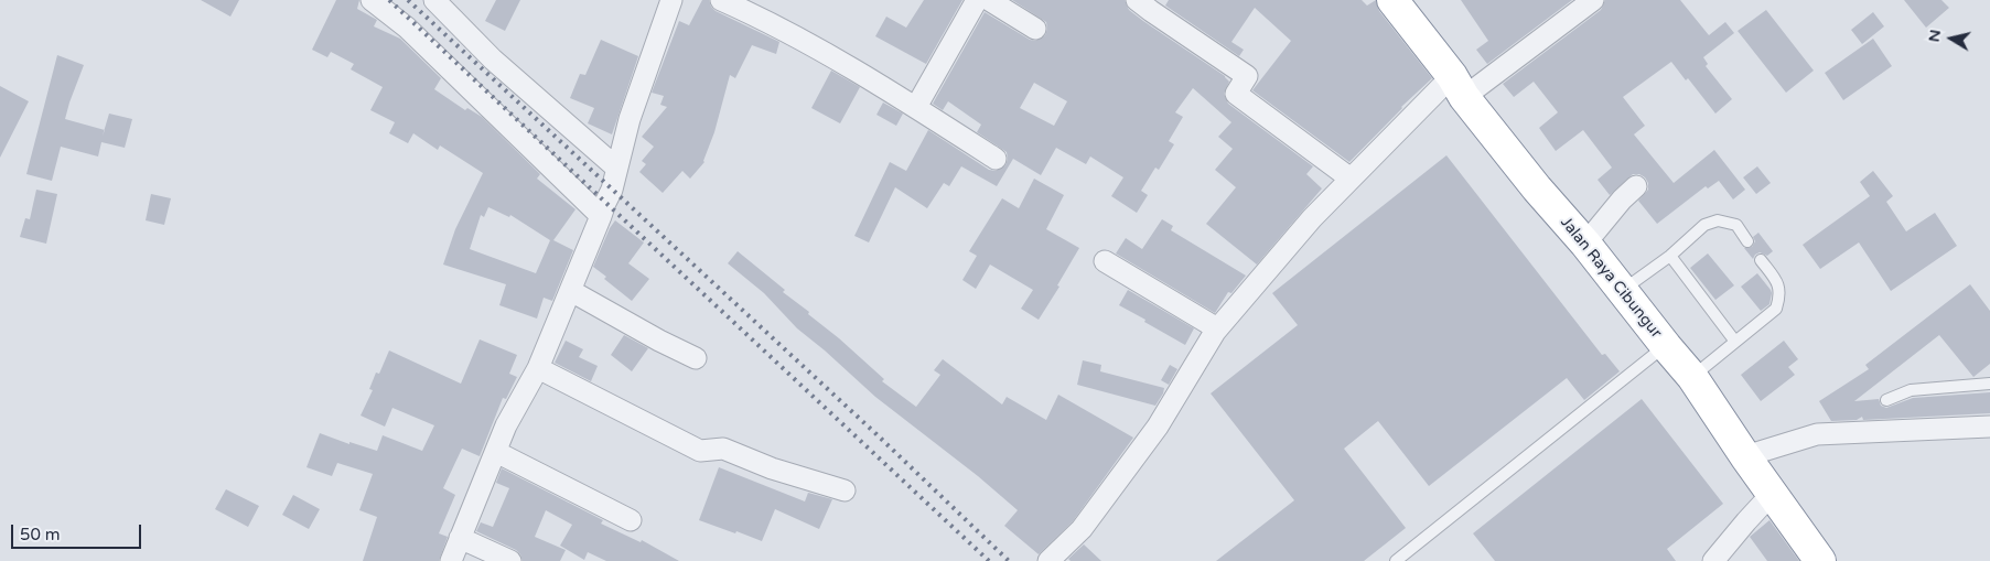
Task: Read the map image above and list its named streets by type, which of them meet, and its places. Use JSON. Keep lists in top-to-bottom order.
{
  "streets": {
    "highway": ["Jalan Raya Cibungur"]
  },
  "scale_bar": "50 m",
  "north": "left"
}
